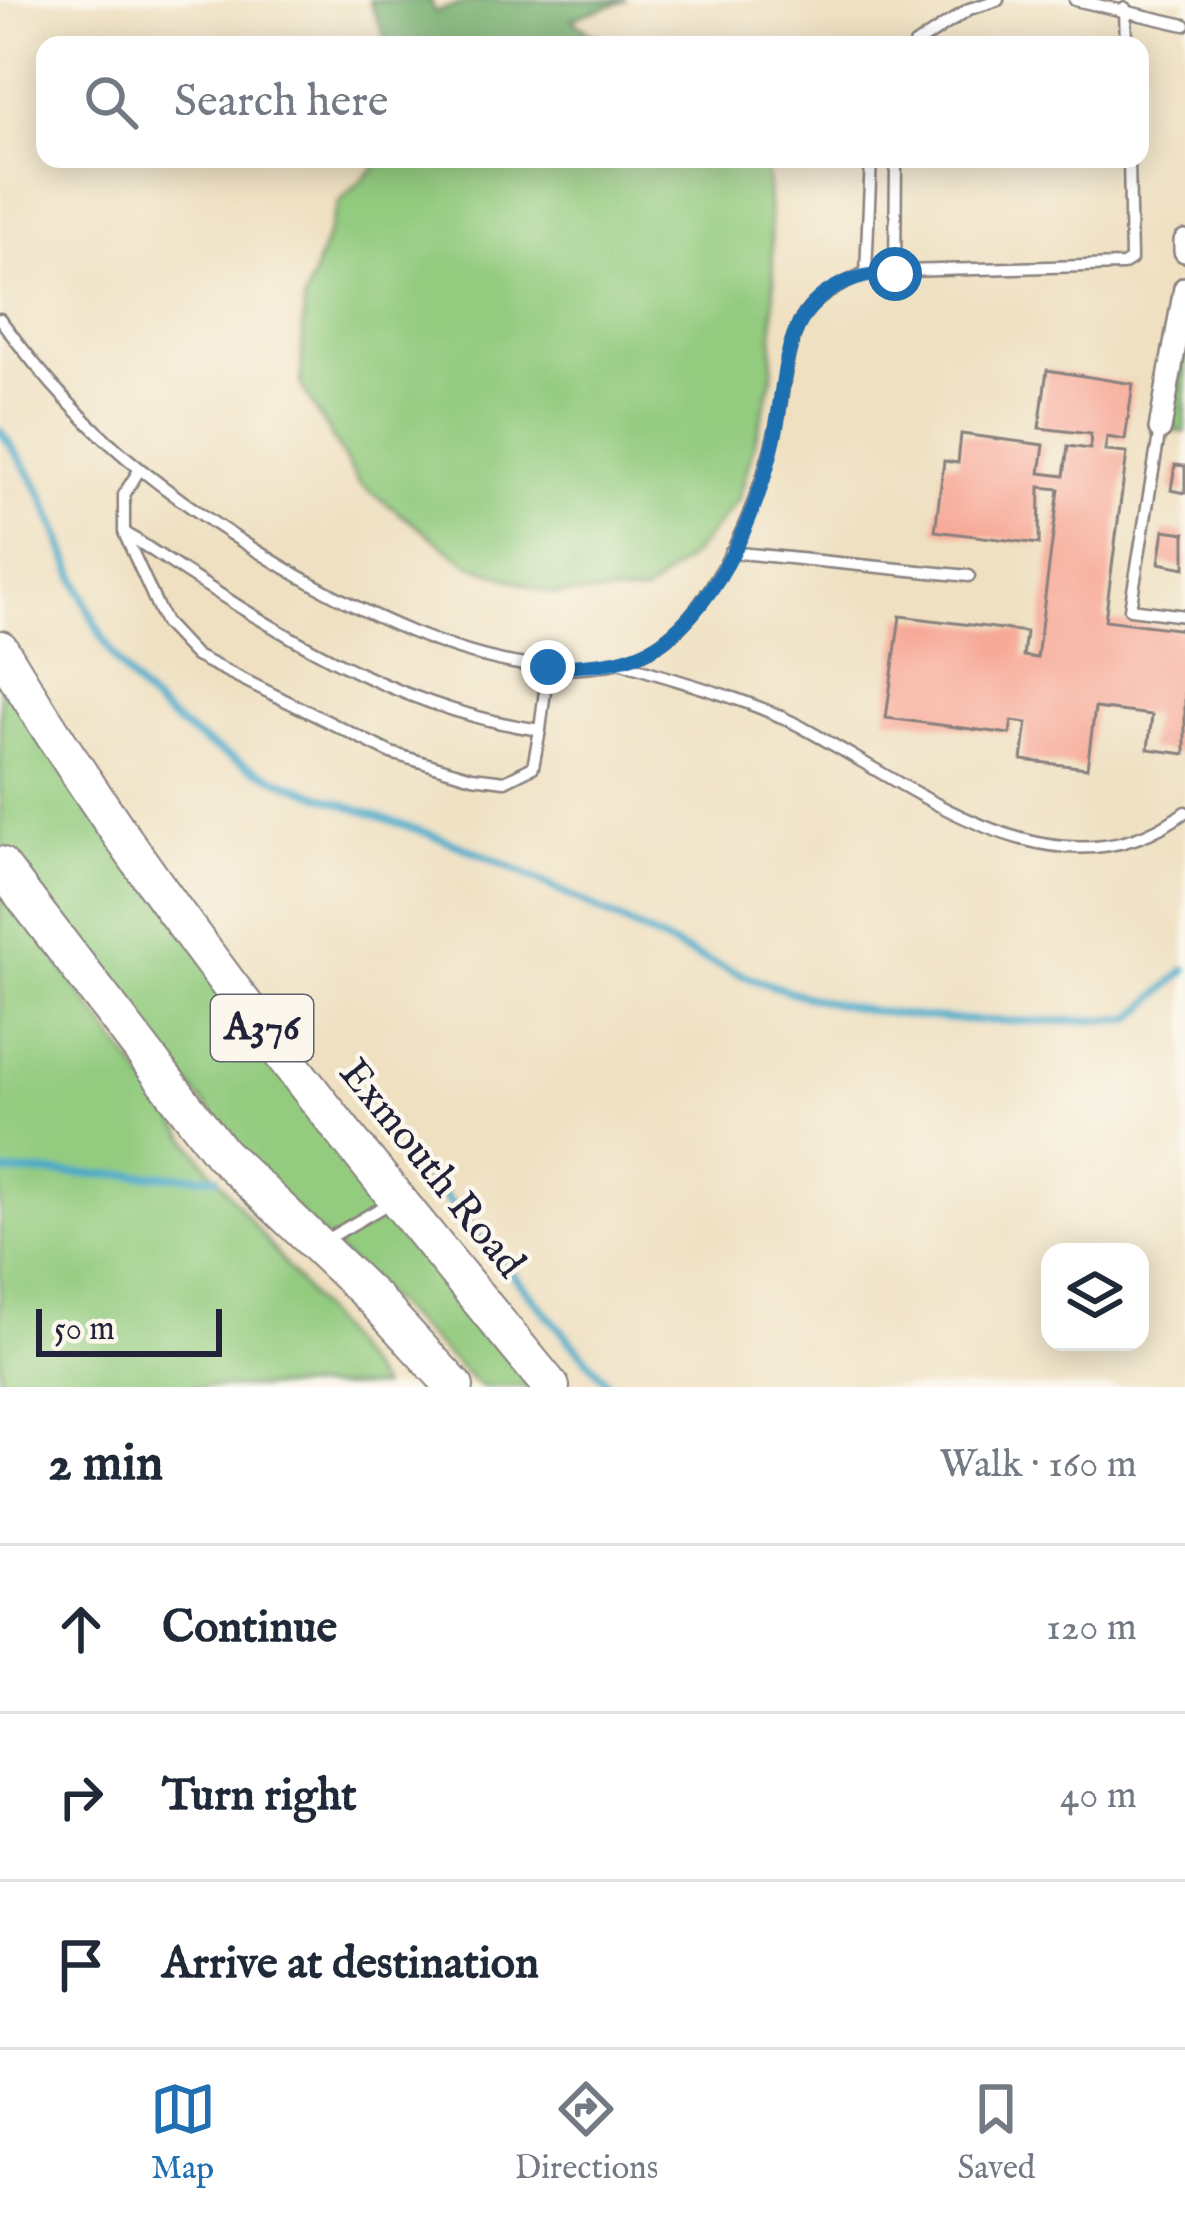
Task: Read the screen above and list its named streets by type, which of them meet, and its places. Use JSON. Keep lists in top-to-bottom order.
{
  "streets": {
    "highway": ["A376", "Exmouth Road"]
  },
  "scale_bar": "50 m",
  "page": {
    "search": "Search here",
    "scale": "50 m",
    "heading": ["2 min", "Walk · 160 m"],
    "list": [
      ["Continue", "120 m"],
      ["Turn right", "40 m"],
      "Arrive at destination"
    ],
    "nav": ["Map", "Directions", "Saved"]
  }
}
